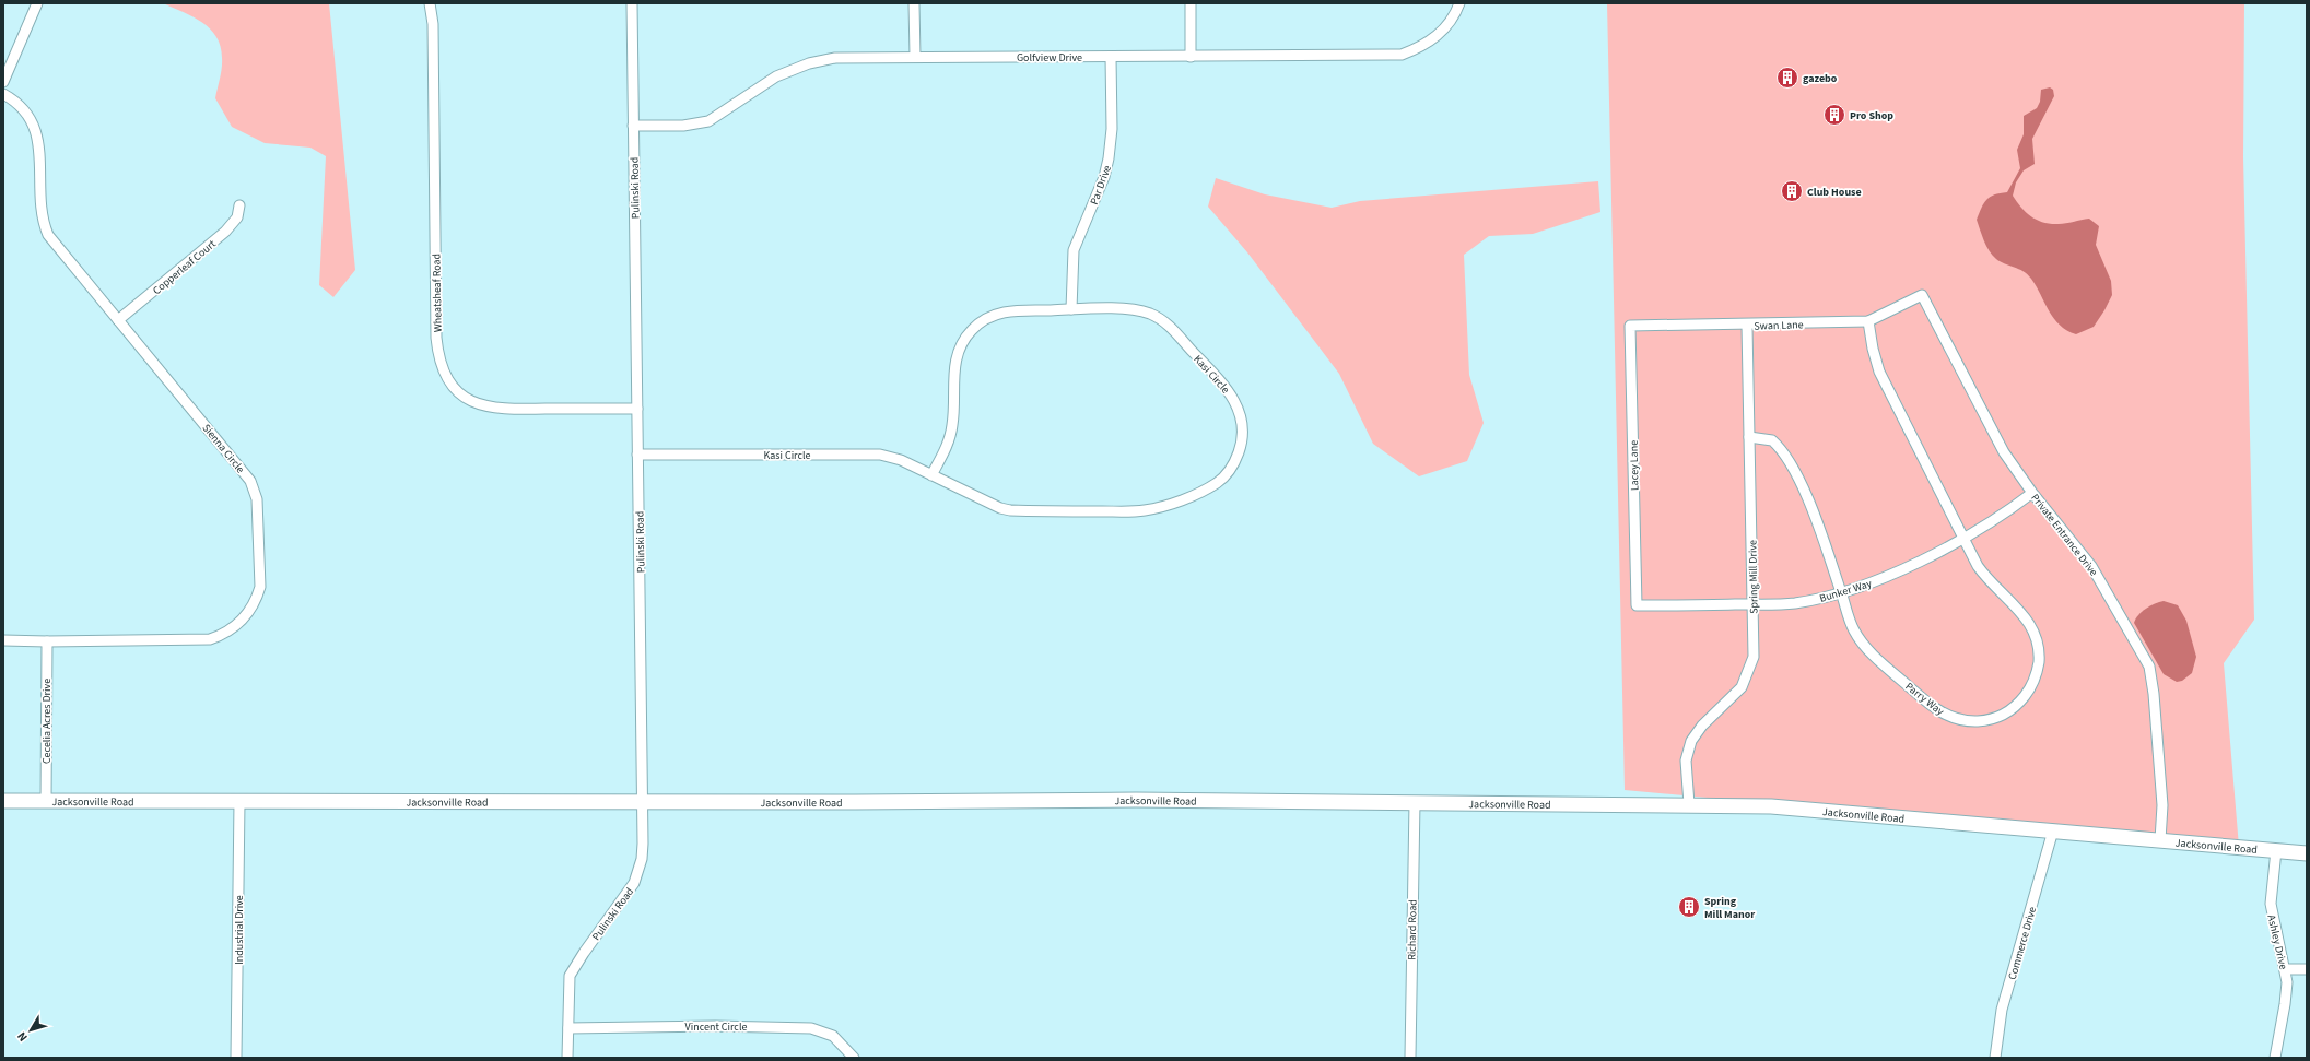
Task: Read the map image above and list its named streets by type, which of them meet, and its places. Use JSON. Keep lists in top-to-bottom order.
{
  "streets": {
    "main road": ["Jacksonville Road"],
    "street": [
      "Golfview Drive",
      "Par Drive",
      "Pulinski Road",
      "Copperleaf Court",
      "Wheatsheaf Road",
      "Swan Lane",
      "Kasi Circle",
      "Sienna Circle",
      "Lacey Lane",
      "Private Entrance Drive",
      "Spring Mill Drive",
      "Bunker Way",
      "Parry Way",
      "Cecelia Acres Drive",
      "Industrial Drive",
      "Richard Road",
      "Ashley Drive",
      "Commerce Drive",
      "Vincent Circle"
    ]
  },
  "crossings": [
    ["Golfview Drive", "Par Drive"],
    ["Golfview Drive", "Pulinski Road"],
    ["Par Drive", "Kasi Circle"],
    ["Pulinski Road", "Wheatsheaf Road"],
    ["Pulinski Road", "Kasi Circle"],
    ["Pulinski Road", "Jacksonville Road"],
    ["Pulinski Road", "Vincent Circle"],
    ["Copperleaf Court", "Sienna Circle"],
    ["Swan Lane", "Lacey Lane"],
    ["Swan Lane", "Private Entrance Drive"],
    ["Swan Lane", "Spring Mill Drive"],
    ["Swan Lane", "Parry Way"],
    ["Sienna Circle", "Cecelia Acres Drive"],
    ["Lacey Lane", "Bunker Way"],
    ["Private Entrance Drive", "Bunker Way"],
    ["Private Entrance Drive", "Jacksonville Road"],
    ["Spring Mill Drive", "Bunker Way"],
    ["Spring Mill Drive", "Parry Way"],
    ["Spring Mill Drive", "Jacksonville Road"],
    ["Bunker Way", "Parry Way"],
    ["Cecelia Acres Drive", "Jacksonville Road"],
    ["Jacksonville Road", "Industrial Drive"],
    ["Jacksonville Road", "Richard Road"],
    ["Jacksonville Road", "Ashley Drive"],
    ["Jacksonville Road", "Commerce Drive"]
  ],
  "places": {
    "building": [
      "gazebo",
      "Pro Shop",
      "Club House",
      "Spring Mill Manor"
    ]
  },
  "north": "bottom left"
}
